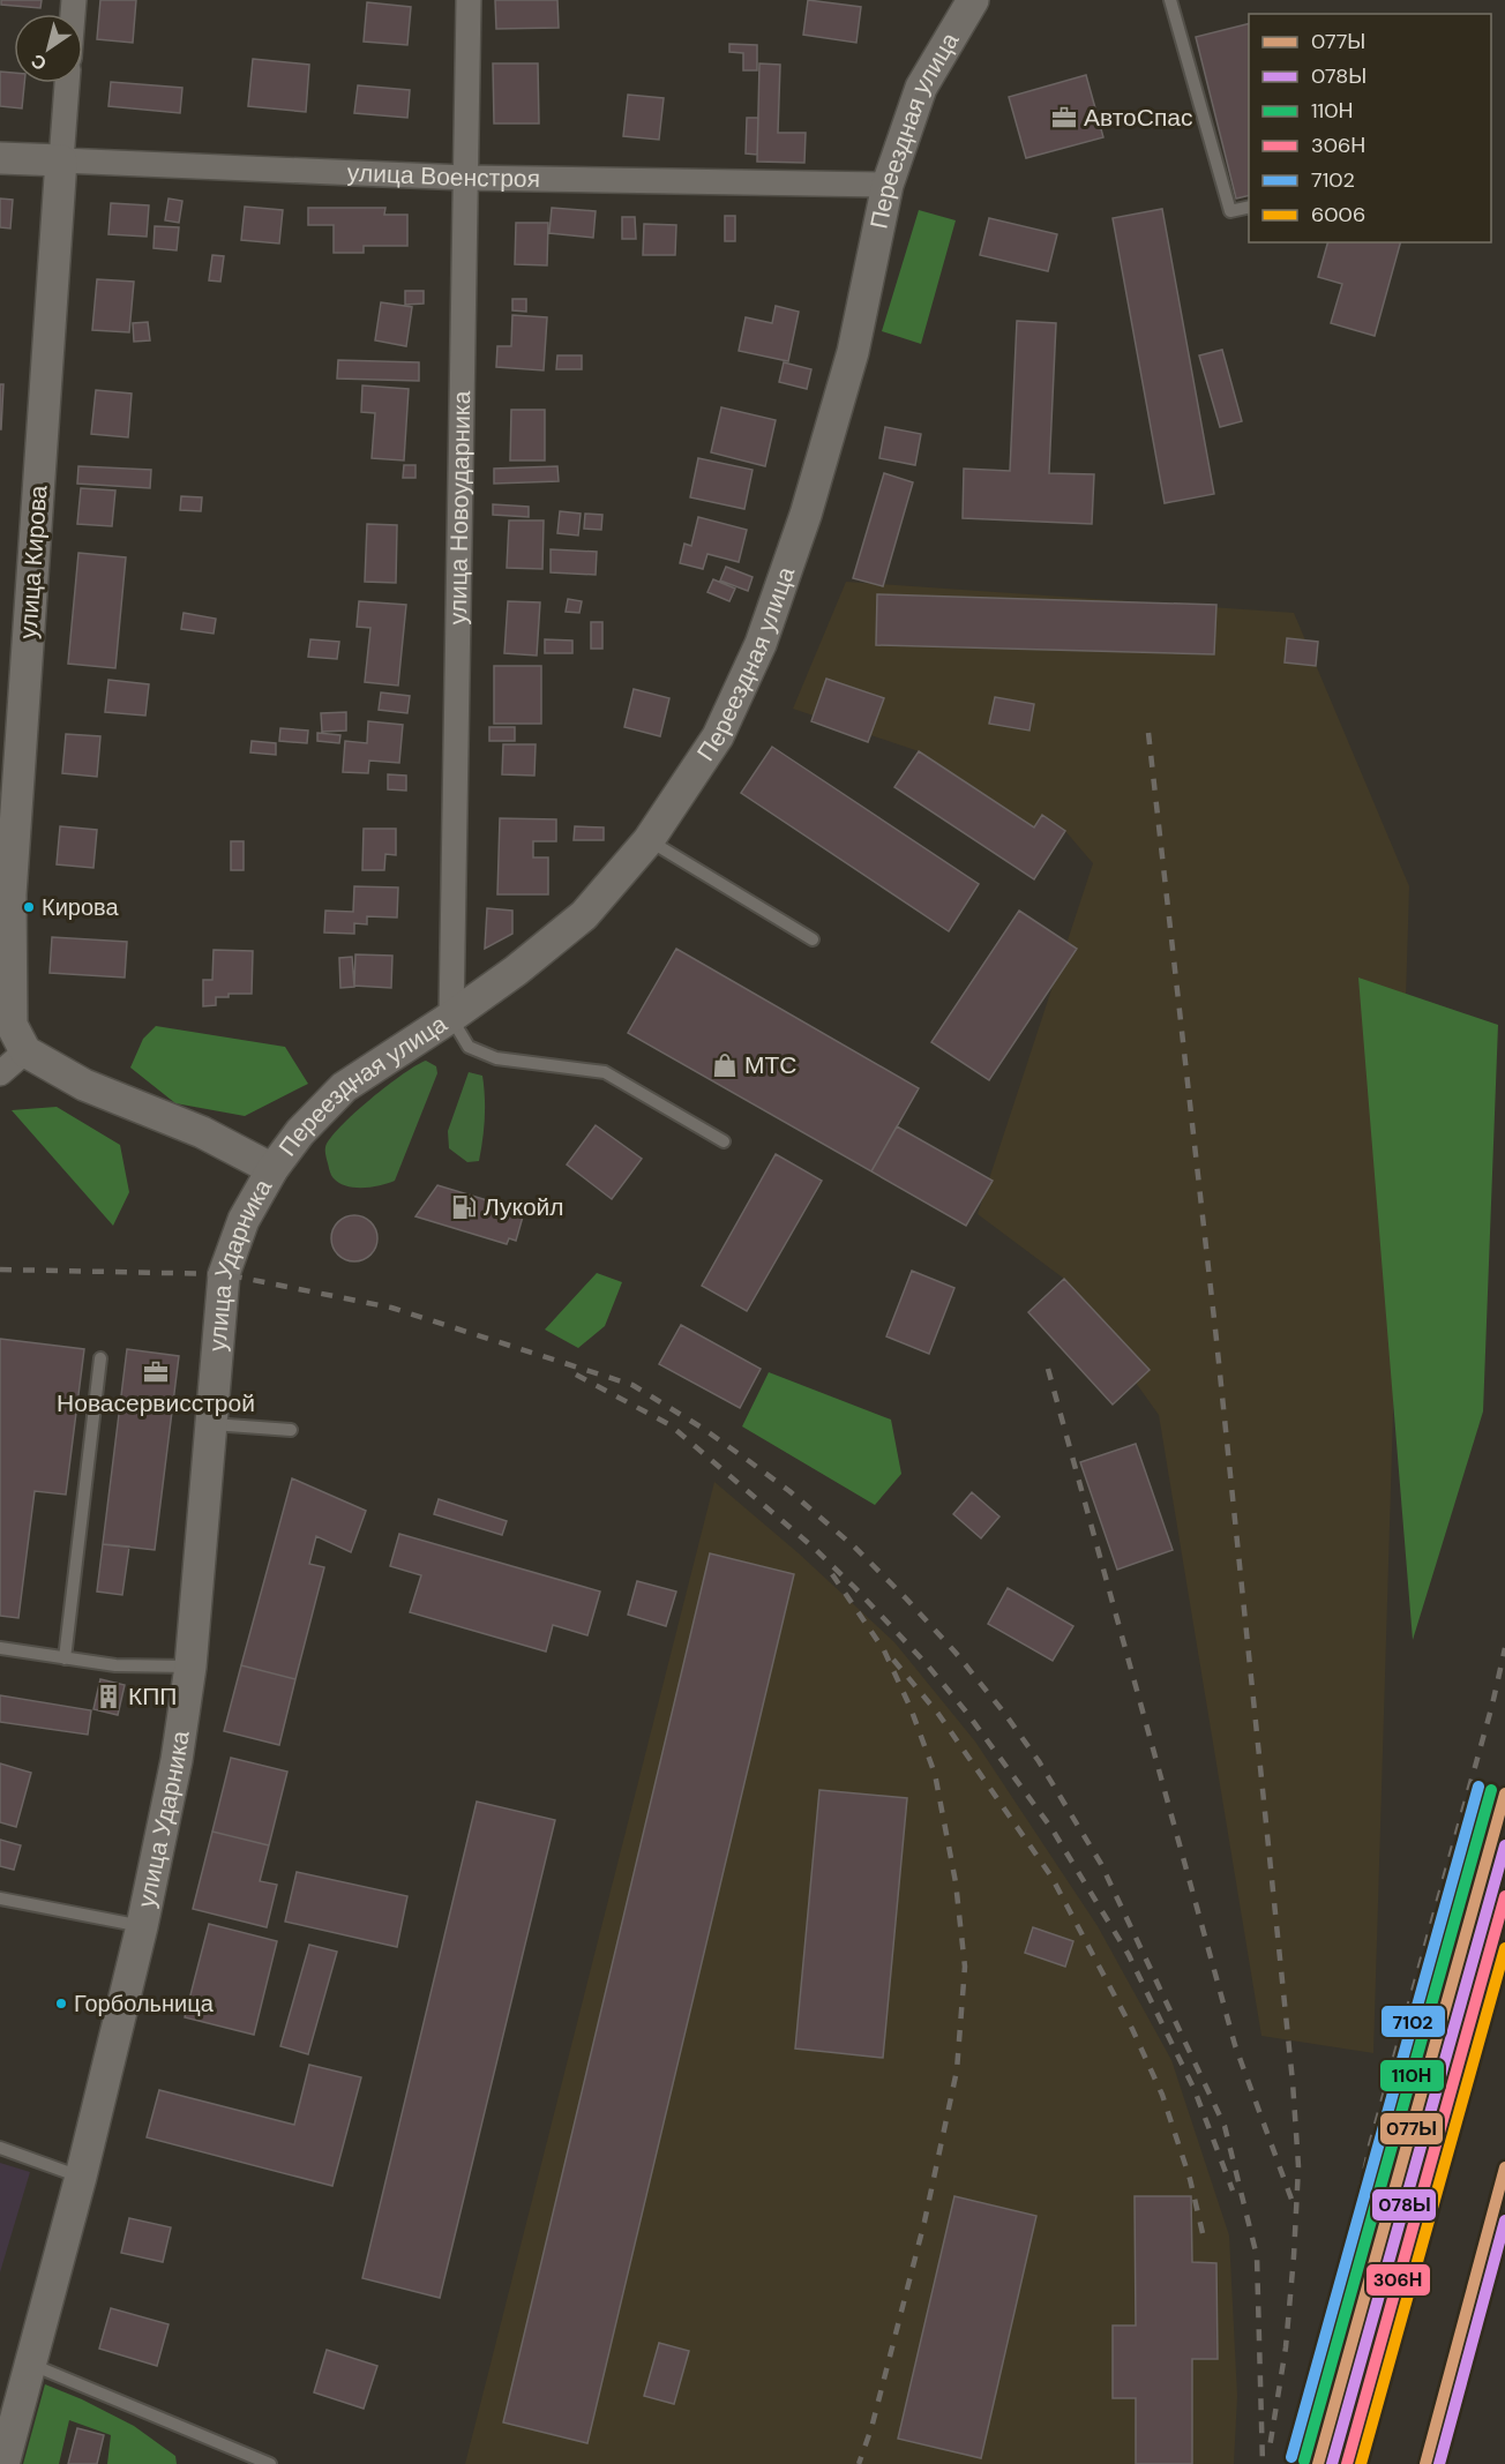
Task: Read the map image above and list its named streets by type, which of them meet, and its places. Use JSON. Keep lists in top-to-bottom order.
{
  "streets": {
    "street": [
      "Переездная улица",
      "улица Военстроя",
      "улица Новоударника",
      "улица Кирова",
      "улица Ударника"
    ]
  },
  "crossings": [
    ["Переездная улица", "улица Военстроя"],
    ["Переездная улица", "улица Новоударника"],
    ["Переездная улица", "улица Ударника"],
    ["улица Военстроя", "улица Новоударника"],
    ["улица Военстроя", "улица Кирова"]
  ],
  "places": {
    "office": ["АвтоСпас", "Новасервисстрой"],
    "other": ["Кирова", "Горбольница"],
    "shop": ["МТС"],
    "fuel station": ["Лукойл"],
    "building": ["КПП"]
  },
  "lines": [
    "transit line 7102",
    "transit line 110Н",
    "transit line 077Ы",
    "transit line 078Ы",
    "transit line 306Н",
    "transit line 6006"
  ],
  "legend": [
    "077Ы",
    "078Ы",
    "110Н",
    "306Н",
    "7102",
    "6006"
  ],
  "north": "bottom left"
}
